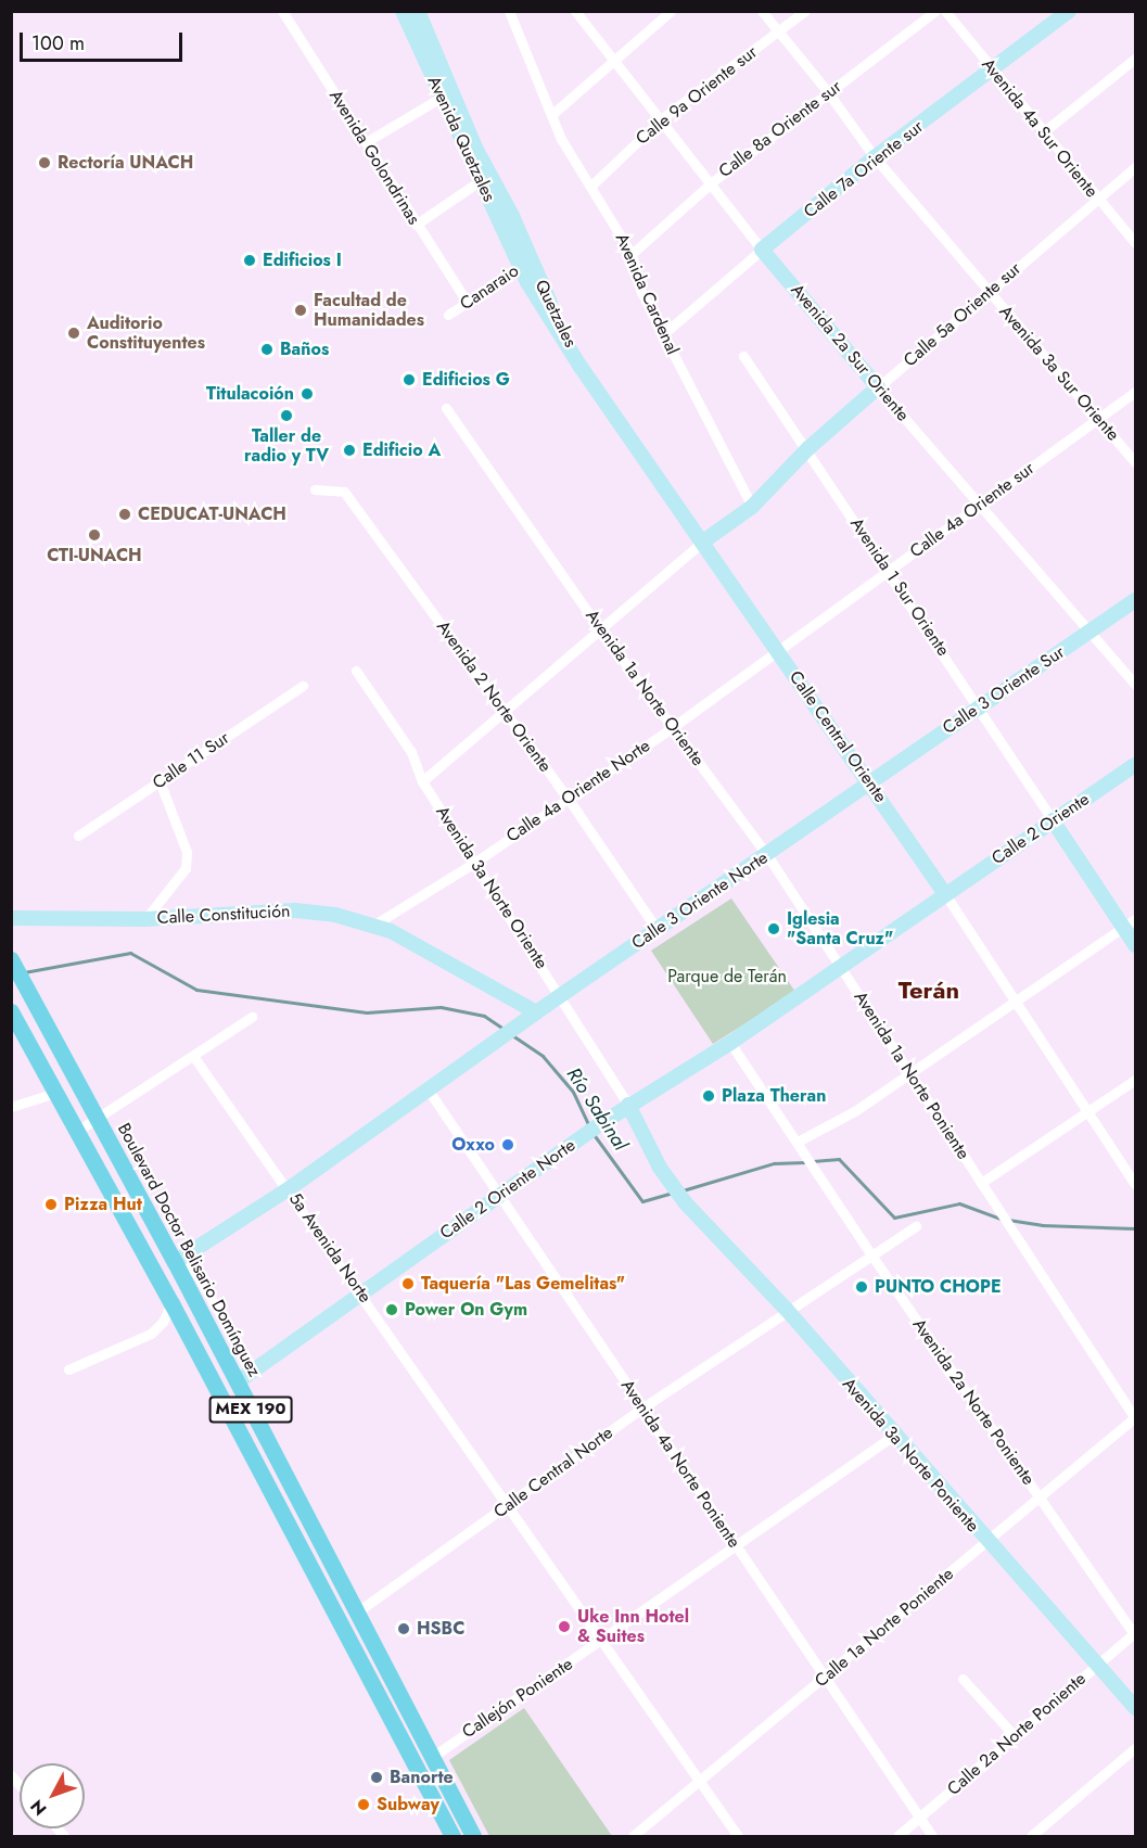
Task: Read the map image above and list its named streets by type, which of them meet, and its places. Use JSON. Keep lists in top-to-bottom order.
{
  "streets": {
    "main road": [
      "Avenida Quetzales",
      "Calle 7a Oriente sur",
      "Quetzales",
      "Calle 5a Oriente sur",
      "Avenida 2a Sur Oriente",
      "Calle 3 Oriente Sur",
      "Calle Central Oriente",
      "Calle 2 Oriente",
      "Calle 3 Oriente Norte",
      "Calle Constitución",
      "Calle 2 Oriente Norte",
      "Boulevard Doctor Belisario Domínguez",
      "MEX 190",
      "Avenida 3a Norte Poniente"
    ],
    "street": [
      "Calle 9a Oriente sur",
      "Avenida 4a Sur Oriente",
      "Calle 8a Oriente sur",
      "Avenida Golondrinas",
      "Canaraio",
      "Avenida Cardenal",
      "Avenida 3a Sur Oriente",
      "Calle 4a Oriente sur",
      "Avenida 1 Sur Oriente",
      "Avenida 1a Norte Oriente",
      "Avenida 2 Norte Oriente",
      "Calle 11 Sur",
      "Calle 4a Oriente Norte",
      "Avenida 3a Norte Oriente",
      "Avenida 1a Norte Poniente",
      "5a Avenida Norte",
      "Avenida 2a Norte Poniente",
      "Avenida 4a Norte Poniente",
      "Calle Central Norte",
      "Calle 1a Norte Poniente",
      "Callejón Poniente",
      "Calle 2a Norte Poniente"
    ]
  },
  "crossings": [
    ["Calle 9a Oriente sur", "Avenida Cardenal"],
    ["Calle 9a Oriente sur", "Avenida 2a Sur Oriente"],
    ["Calle 9a Oriente sur", "Avenida 3a Sur Oriente"],
    ["Avenida 4a Sur Oriente", "Calle 7a Oriente sur"],
    ["Avenida 4a Sur Oriente", "Calle 5a Oriente sur"],
    ["Calle 8a Oriente sur", "Avenida Cardenal"],
    ["Calle 8a Oriente sur", "Avenida 2a Sur Oriente"],
    ["Calle 8a Oriente sur", "Avenida 3a Sur Oriente"],
    ["Avenida Quetzales", "Canaraio"],
    ["Avenida Quetzales", "Quetzales"],
    ["Avenida Golondrinas", "Canaraio"],
    ["Calle 7a Oriente sur", "Avenida Cardenal"],
    ["Calle 7a Oriente sur", "Avenida 2a Sur Oriente"],
    ["Calle 7a Oriente sur", "Avenida 3a Sur Oriente"],
    ["Canaraio", "Quetzales"],
    ["Avenida Cardenal", "Calle 5a Oriente sur"],
    ["Quetzales", "Calle Central Oriente"],
    ["Calle 5a Oriente sur", "Avenida 2a Sur Oriente"],
    ["Calle 5a Oriente sur", "Avenida 3a Sur Oriente"],
    ["Calle 5a Oriente sur", "Avenida 1 Sur Oriente"],
    ["Calle 5a Oriente sur", "Calle Central Oriente"],
    ["Avenida 2a Sur Oriente", "Calle 4a Oriente sur"],
    ["Avenida 2a Sur Oriente", "Calle 3 Oriente Sur"],
    ["Avenida 3a Sur Oriente", "Calle 4a Oriente sur"],
    ["Calle 4a Oriente sur", "Avenida 1 Sur Oriente"],
    ["Calle 4a Oriente sur", "Calle Central Oriente"],
    ["Calle 4a Oriente sur", "Calle 4a Oriente Norte"],
    ["Avenida 1 Sur Oriente", "Calle 3 Oriente Sur"],
    ["Avenida 1 Sur Oriente", "Calle 2 Oriente"],
    ["Avenida 1a Norte Oriente", "Calle 4a Oriente Norte"],
    ["Avenida 1a Norte Oriente", "Calle 3 Oriente Norte"],
    ["Avenida 1a Norte Oriente", "Avenida 1a Norte Poniente"],
    ["Avenida 1a Norte Oriente", "Calle 2 Oriente Norte"],
    ["Calle 3 Oriente Sur", "Calle Central Oriente"],
    ["Calle 3 Oriente Sur", "Calle 3 Oriente Norte"],
    ["Avenida 2 Norte Oriente", "Calle 4a Oriente Norte"],
    ["Avenida 2 Norte Oriente", "Calle 3 Oriente Norte"],
    ["Calle Central Oriente", "Calle 4a Oriente Norte"],
    ["Calle Central Oriente", "Calle 2 Oriente"],
    ["Calle Central Oriente", "Calle 3 Oriente Norte"],
    ["Calle Central Oriente", "Calle 2 Oriente Norte"],
    ["Calle 4a Oriente Norte", "Avenida 3a Norte Oriente"],
    ["Calle 4a Oriente Norte", "Calle Constitución"],
    ["Calle 2 Oriente", "Calle 2 Oriente Norte"],
    ["Avenida 3a Norte Oriente", "Calle 3 Oriente Norte"],
    ["Avenida 3a Norte Oriente", "Calle 2 Oriente Norte"],
    ["Avenida 3a Norte Oriente", "Avenida 3a Norte Poniente"],
    ["Calle 3 Oriente Norte", "Calle Constitución"],
    ["Calle 3 Oriente Norte", "Avenida 4a Norte Poniente"],
    ["Avenida 1a Norte Poniente", "Calle 2 Oriente Norte"],
    ["Avenida 1a Norte Poniente", "Calle 1a Norte Poniente"],
    ["Calle 2 Oriente Norte", "5a Avenida Norte"],
    ["Calle 2 Oriente Norte", "Boulevard Doctor Belisario Domínguez"],
    ["Calle 2 Oriente Norte", "Avenida 3a Norte Poniente"],
    ["Calle 2 Oriente Norte", "Avenida 4a Norte Poniente"],
    ["5a Avenida Norte", "Calle Central Norte"],
    ["5a Avenida Norte", "Calle 1a Norte Poniente"],
    ["5a Avenida Norte", "Callejón Poniente"],
    ["Boulevard Doctor Belisario Domínguez", "Calle Central Norte"],
    ["Boulevard Doctor Belisario Domínguez", "Callejón Poniente"],
    ["Avenida 2a Norte Poniente", "Calle Central Norte"],
    ["Avenida 2a Norte Poniente", "Calle 1a Norte Poniente"],
    ["Avenida 2a Norte Poniente", "Calle 2a Norte Poniente"],
    ["Avenida 3a Norte Poniente", "Calle Central Norte"],
    ["Avenida 3a Norte Poniente", "Calle 1a Norte Poniente"],
    ["Avenida 3a Norte Poniente", "Callejón Poniente"],
    ["Avenida 3a Norte Poniente", "Calle 2a Norte Poniente"],
    ["Avenida 4a Norte Poniente", "Calle Central Norte"],
    ["Avenida 4a Norte Poniente", "Calle 1a Norte Poniente"],
    ["Avenida 4a Norte Poniente", "Callejón Poniente"],
    ["Avenida 4a Norte Poniente", "Calle 2a Norte Poniente"]
  ],
  "districts": ["Terán"],
  "water": ["Río Sabinal"],
  "parks": ["Parque de Terán"],
  "places": [
    "Rectoría UNACH",
    "Edificios I",
    "Facultad de Humanidades",
    "Auditorio Constituyentes",
    "Baños",
    "Edificios G",
    "Titulacoión",
    "Taller de radio y TV",
    "Edificio A",
    "CEDUCAT-UNACH",
    "CTI-UNACH",
    "Iglesia \"Santa Cruz\"",
    "Plaza Theran",
    "Oxxo",
    "Pizza Hut",
    "Taquería \"Las Gemelitas\"",
    "PUNTO CHOPE",
    "Power On Gym",
    "Uke Inn Hotel & Suites",
    "HSBC",
    "Banorte",
    "Subway"
  ],
  "scale_bar": "100 m",
  "north": "bottom left"
}
